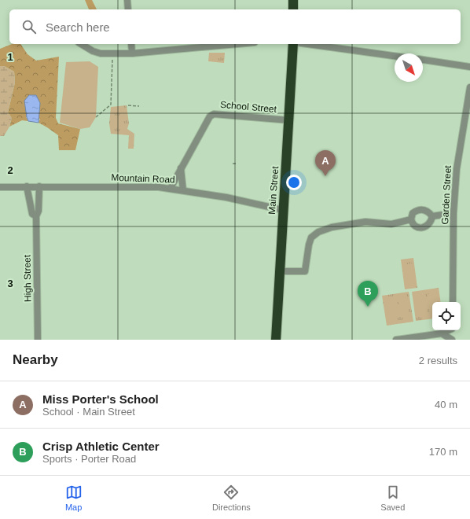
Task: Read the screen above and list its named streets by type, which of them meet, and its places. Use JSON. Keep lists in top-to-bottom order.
{
  "streets": {
    "highway": ["Main Street"],
    "street": [
      "School Street",
      "Mountain Road",
      "Garden Street",
      "High Street"
    ]
  },
  "crossings": [
    ["School Street", "Mountain Road"],
    ["School Street", "Main Street"],
    ["Mountain Road", "Main Street"],
    ["Mountain Road", "High Street"]
  ],
  "north": "bottom right",
  "page": {
    "search": "Search here",
    "pins": ["A", "B"],
    "heading": ["Nearby", "2 results"],
    "list": [
      {
        "mark": "A",
        "name": "Miss Porter's School",
        "note": "School · Main Street",
        "value": "40 m"
      },
      {
        "mark": "B",
        "name": "Crisp Athletic Center",
        "note": "Sports · Porter Road",
        "value": "170 m"
      }
    ],
    "nav": ["Map", "Directions", "Saved"]
  },
  "grid": {
    "rows": ["1", "2", "3"]
  }
}
